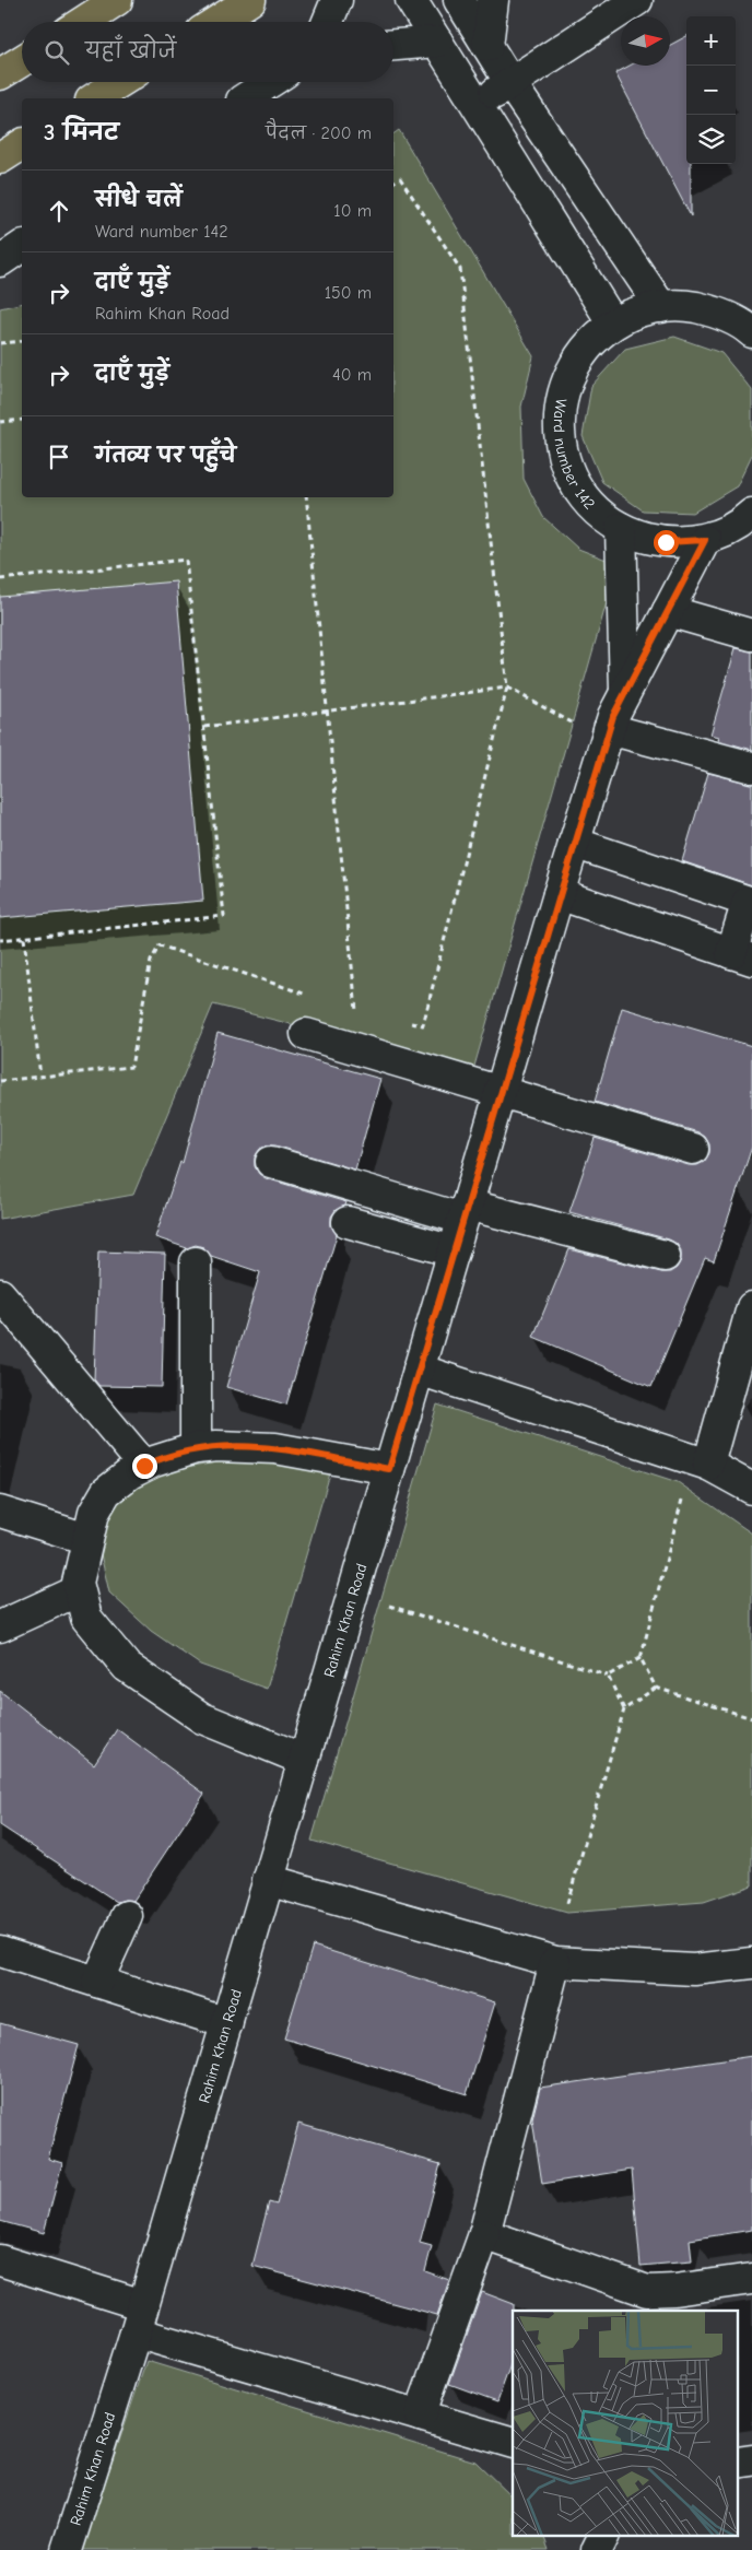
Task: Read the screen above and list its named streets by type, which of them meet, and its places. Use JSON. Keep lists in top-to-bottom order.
{
  "streets": {
    "street": ["Ward number 142", "Rahim Khan Road"]
  },
  "crossings": [
    ["Ward number 142", "Rahim Khan Road"]
  ],
  "north": "right",
  "page": {
    "map_buttons": ["+", "−"],
    "search": "यहाँ खोजें",
    "heading": ["3 मिनट", "पैदल · 200 m"],
    "list": [
      ["सीधे चलें", "Ward number 142", "10 m"],
      ["दाएँ मुड़ें", "Rahim Khan Road", "150 m"],
      ["दाएँ मुड़ें", "40 m"],
      "गंतव्य पर पहुँचे"
    ]
  }
}
